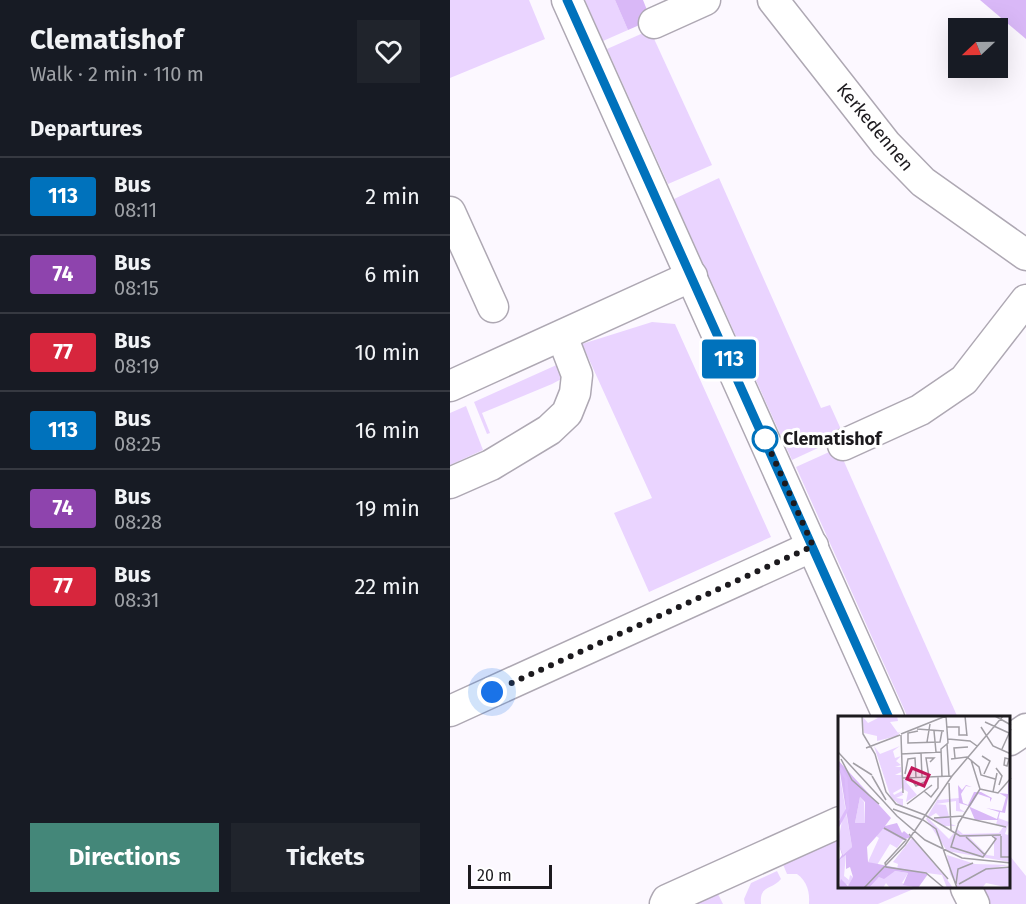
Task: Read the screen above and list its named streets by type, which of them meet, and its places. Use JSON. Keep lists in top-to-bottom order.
{
  "streets": {
    "street": ["Kerkedennen"]
  },
  "places": ["Clematishof"],
  "lines": ["bus line 113"],
  "scale_bar": "20 m",
  "north": "left",
  "page": {
    "heading": [
      ["Clematishof", "Walk · 2 min · 110 m"],
      "Departures"
    ],
    "on_map": "113",
    "list": [
      {
        "mark": "113",
        "name": "Bus",
        "note": "08:11",
        "value": "2 min"
      },
      {
        "mark": "74",
        "name": "Bus",
        "note": "08:15",
        "value": "6 min"
      },
      {
        "mark": "77",
        "name": "Bus",
        "note": "08:19",
        "value": "10 min"
      },
      {
        "mark": "113",
        "name": "Bus",
        "note": "08:25",
        "value": "16 min"
      },
      {
        "mark": "74",
        "name": "Bus",
        "note": "08:28",
        "value": "19 min"
      },
      {
        "mark": "77",
        "name": "Bus",
        "note": "08:31",
        "value": "22 min"
      }
    ],
    "buttons": ["Directions", "Tickets"],
    "scale": "20 m"
  }
}
